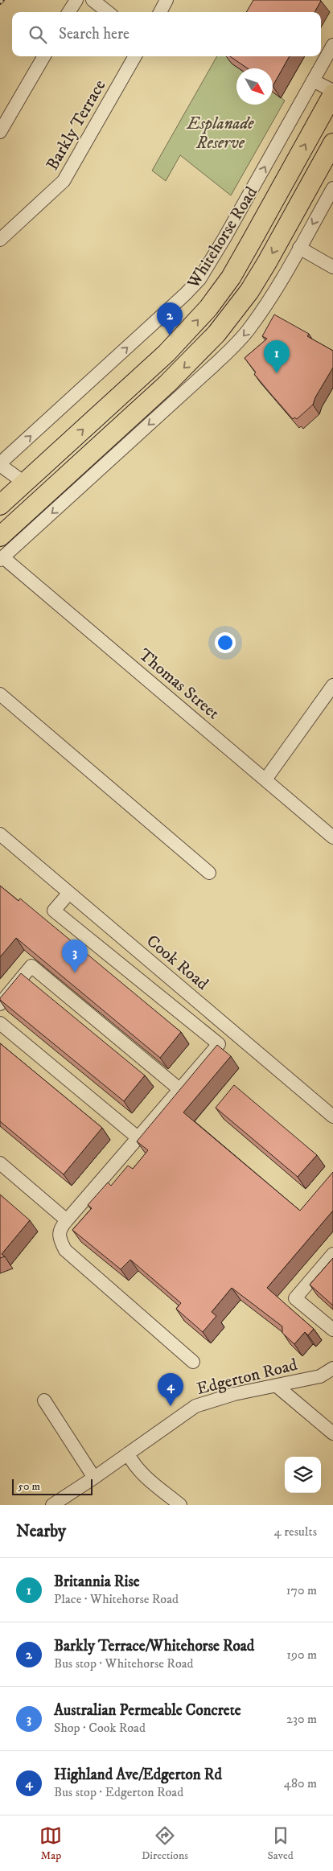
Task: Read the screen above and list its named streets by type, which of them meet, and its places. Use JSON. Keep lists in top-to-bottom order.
{
  "streets": {
    "highway": ["Whitehorse Road"],
    "street": [
      "Barkly Terrace",
      "Thomas Street",
      "Cook Road",
      "Edgerton Road"
    ]
  },
  "parks": ["Esplanade Reserve"],
  "scale_bar": "50 m",
  "north": "bottom right",
  "page": {
    "search": "Search here",
    "pins": [
      "2",
      "1",
      "3",
      "4"
    ],
    "scale": "50 m",
    "heading": ["Nearby", "4 results"],
    "list": [
      {
        "mark": "1",
        "name": "Britannia Rise",
        "note": "Place · Whitehorse Road",
        "value": "170 m"
      },
      {
        "mark": "2",
        "name": "Barkly Terrace/Whitehorse Road",
        "note": "Bus stop · Whitehorse Road",
        "value": "190 m"
      },
      {
        "mark": "3",
        "name": "Australian Permeable Concrete",
        "note": "Shop · Cook Road",
        "value": "230 m"
      },
      {
        "mark": "4",
        "name": "Highland Ave/Edgerton Rd",
        "note": "Bus stop · Edgerton Road",
        "value": "480 m"
      }
    ],
    "nav": ["Map", "Directions", "Saved"]
  }
}
